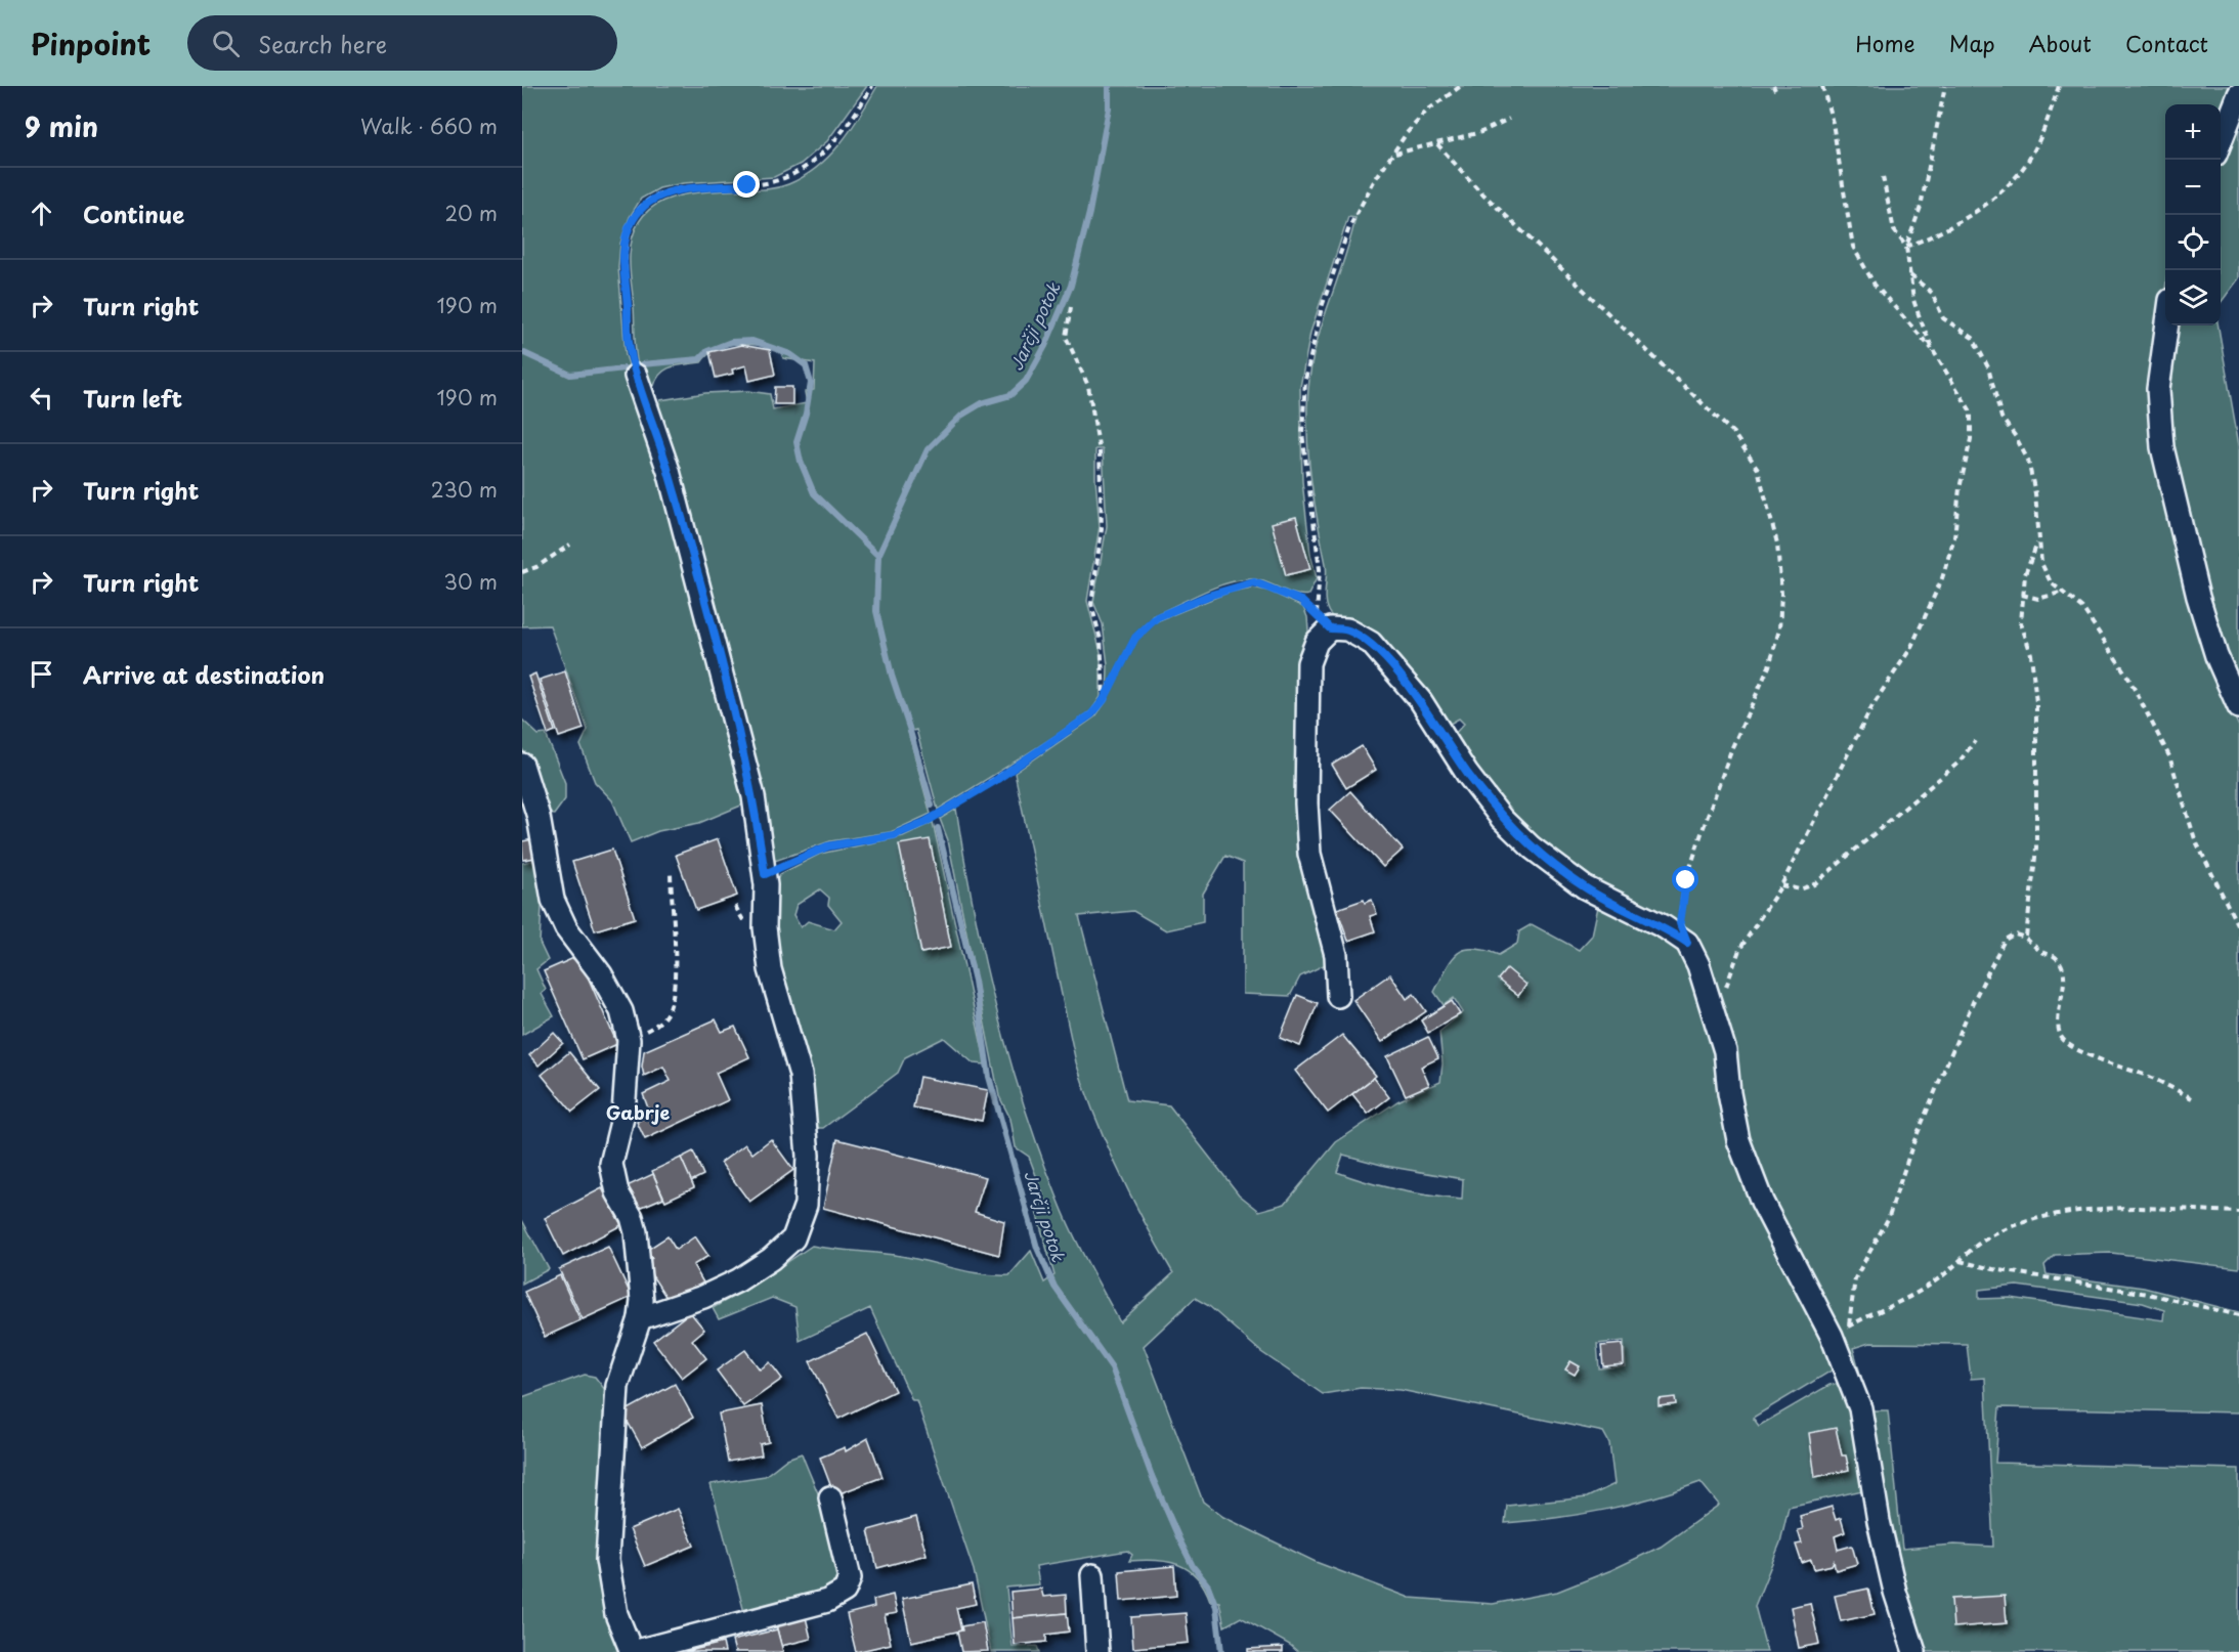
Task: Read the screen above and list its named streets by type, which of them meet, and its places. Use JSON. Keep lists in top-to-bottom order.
{
  "districts": ["Gabrje"],
  "water": ["Jarčji potok"],
  "page": {
    "header": "Pinpoint",
    "search": "Search here",
    "nav": [
      "Home",
      "Map",
      "About",
      "Contact"
    ],
    "heading": ["9 min", "Walk · 660 m"],
    "map_buttons": ["+", "−"],
    "list": [
      ["Continue", "20 m"],
      ["Turn right", "190 m"],
      ["Turn left", "190 m"],
      ["Turn right", "230 m"],
      ["Turn right", "30 m"],
      "Arrive at destination"
    ]
  }
}
